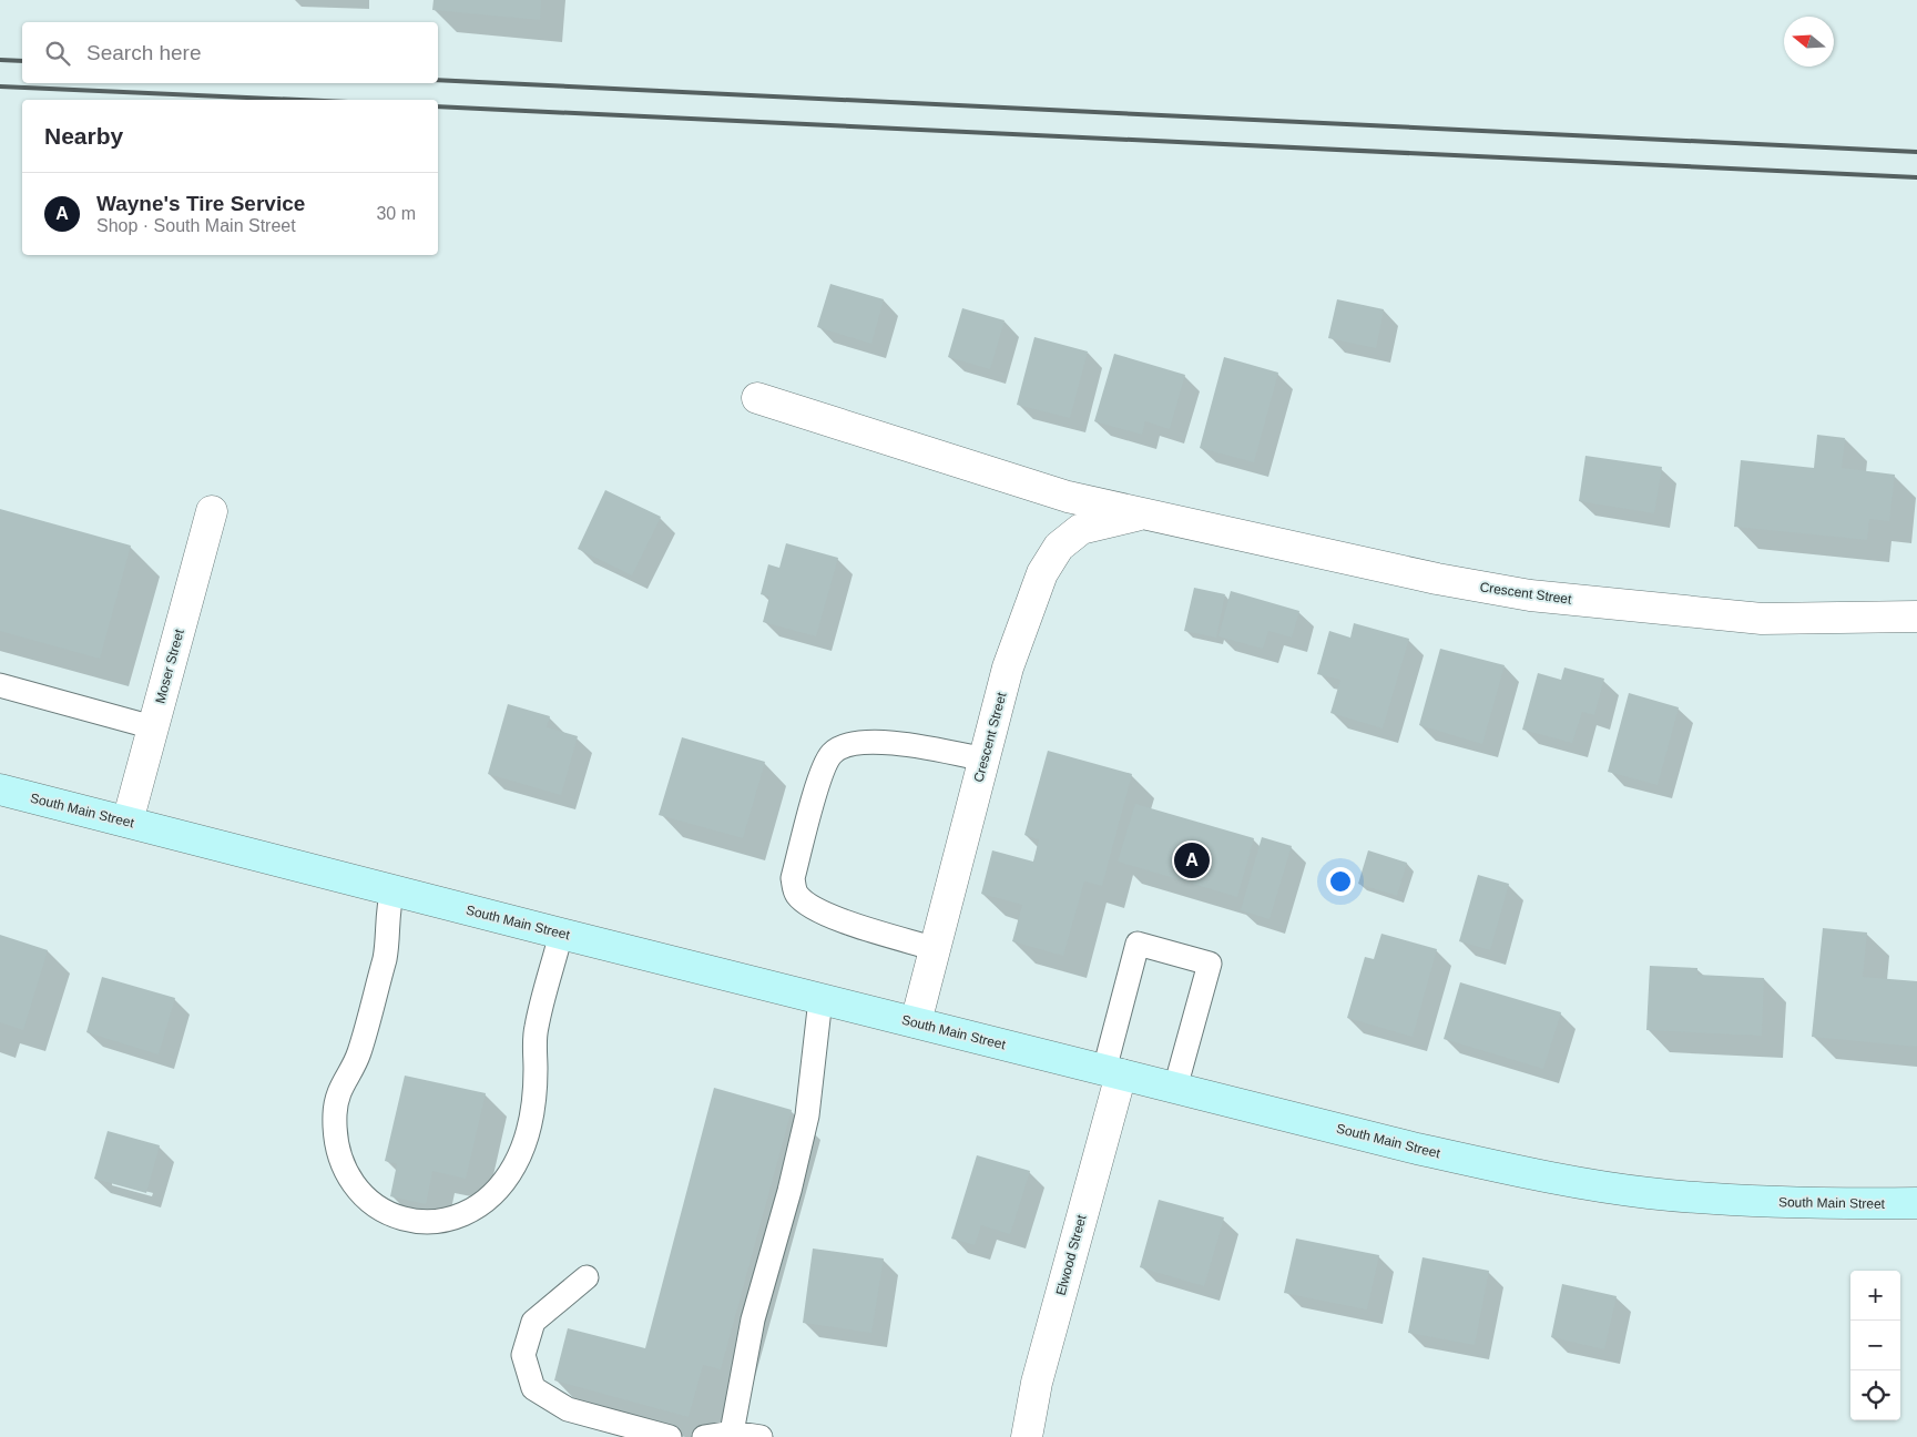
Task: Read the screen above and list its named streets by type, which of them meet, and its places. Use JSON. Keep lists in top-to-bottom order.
{
  "streets": {
    "main road": ["South Main Street"],
    "street": ["Crescent Street", "Moser Street", "Elwood Street"]
  },
  "crossings": [
    ["Crescent Street", "South Main Street"],
    ["Moser Street", "South Main Street"],
    ["South Main Street", "Elwood Street"]
  ],
  "north": "left",
  "page": {
    "search": "Search here",
    "heading": "Nearby",
    "list": [
      {
        "mark": "A",
        "name": "Wayne's Tire Service",
        "note": "Shop · South Main Street",
        "value": "30 m"
      }
    ],
    "pins": "A",
    "map_buttons": ["+", "−"]
  }
}
